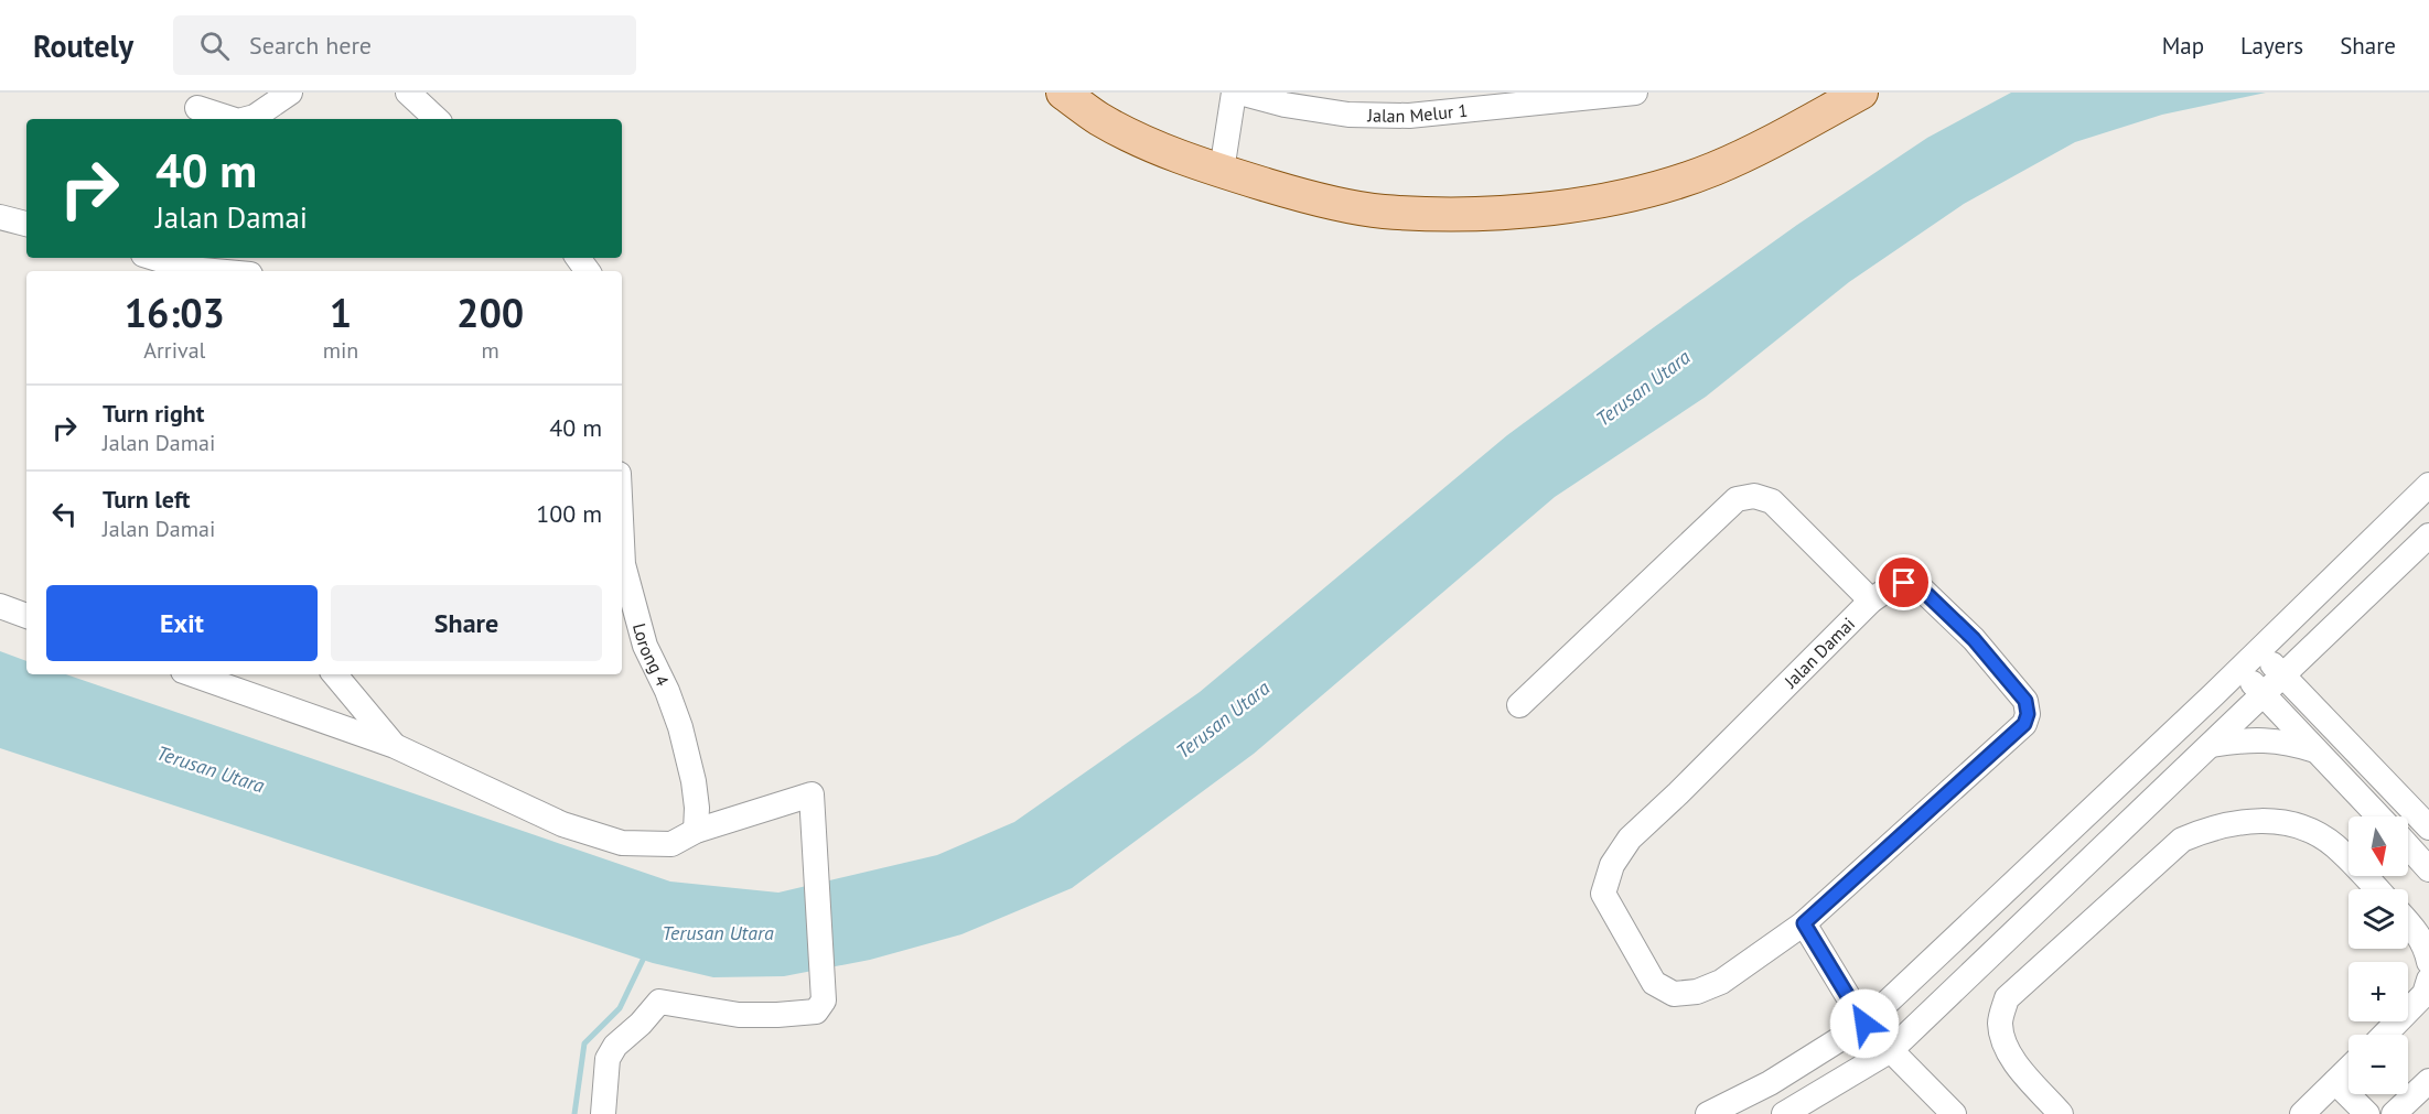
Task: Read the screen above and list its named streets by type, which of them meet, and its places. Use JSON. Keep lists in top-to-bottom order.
{
  "streets": {
    "street": ["Jalan Melur 1", "Jalan Damai", "Lorong 4"]
  },
  "water": ["Terusan Utara"],
  "north": "bottom",
  "page": {
    "header": "Routely",
    "search": "Search here",
    "nav": ["Map", "Layers", "Share"],
    "turn": ["40 m", "Jalan Damai"],
    "eta": [
      "16:03",
      "Arrival",
      "1",
      "min",
      "200",
      "m"
    ],
    "list": [
      {
        "name": "Turn right",
        "note": "Jalan Damai",
        "value": "40 m"
      },
      {
        "name": "Turn left",
        "note": "Jalan Damai",
        "value": "100 m"
      }
    ],
    "buttons": ["Exit", "Share"],
    "map_buttons": ["+", "−"]
  }
}
